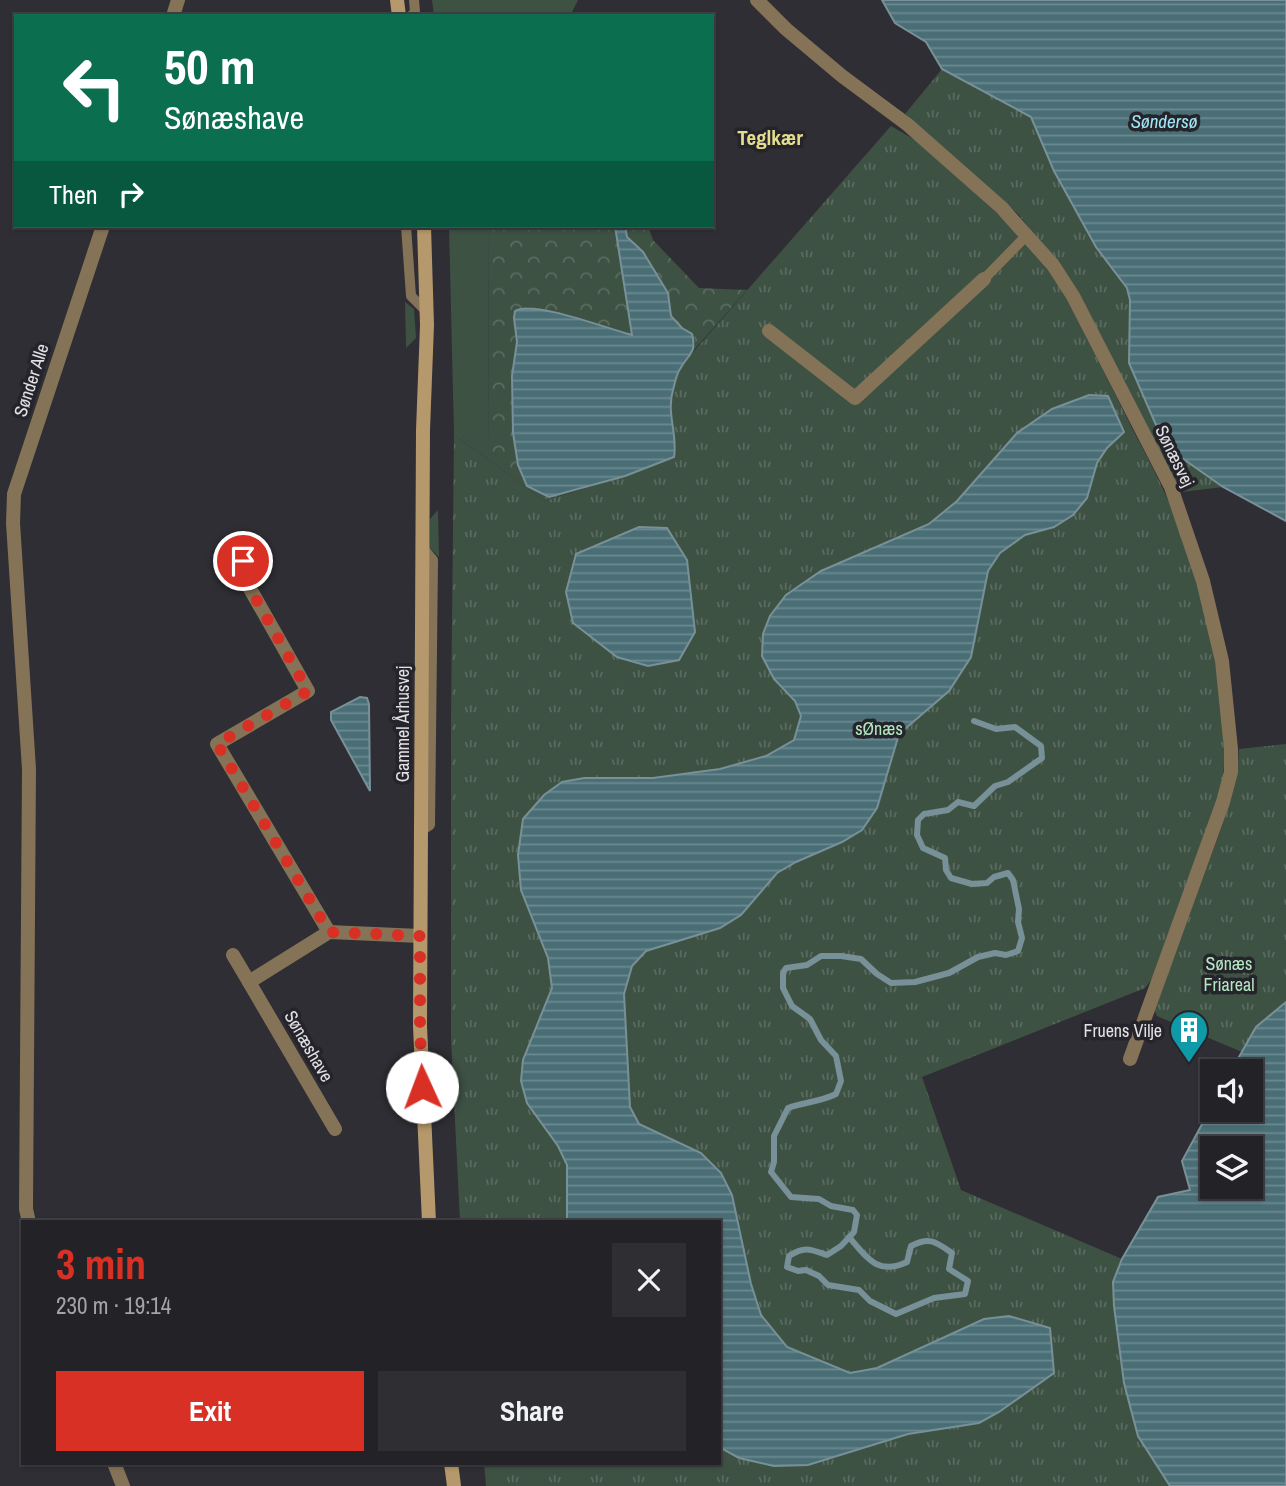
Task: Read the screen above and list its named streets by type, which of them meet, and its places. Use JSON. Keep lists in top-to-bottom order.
{
  "streets": {
    "street": [
      "Sønder Alle",
      "Sønæsvej",
      "Gammel Århusvej",
      "Sønæshave"
    ]
  },
  "districts": ["Teglkær"],
  "water": ["Søndersø"],
  "parks": ["sØnæs", "Sønæs Friareal"],
  "places": {
    "building": ["Fruens Vilje"]
  },
  "page": {
    "turn": ["50 m", "Sønæshave"],
    "then": "Then",
    "heading": ["3 min", "230 m · 19:14"],
    "buttons": ["Exit", "Share"]
  }
}
